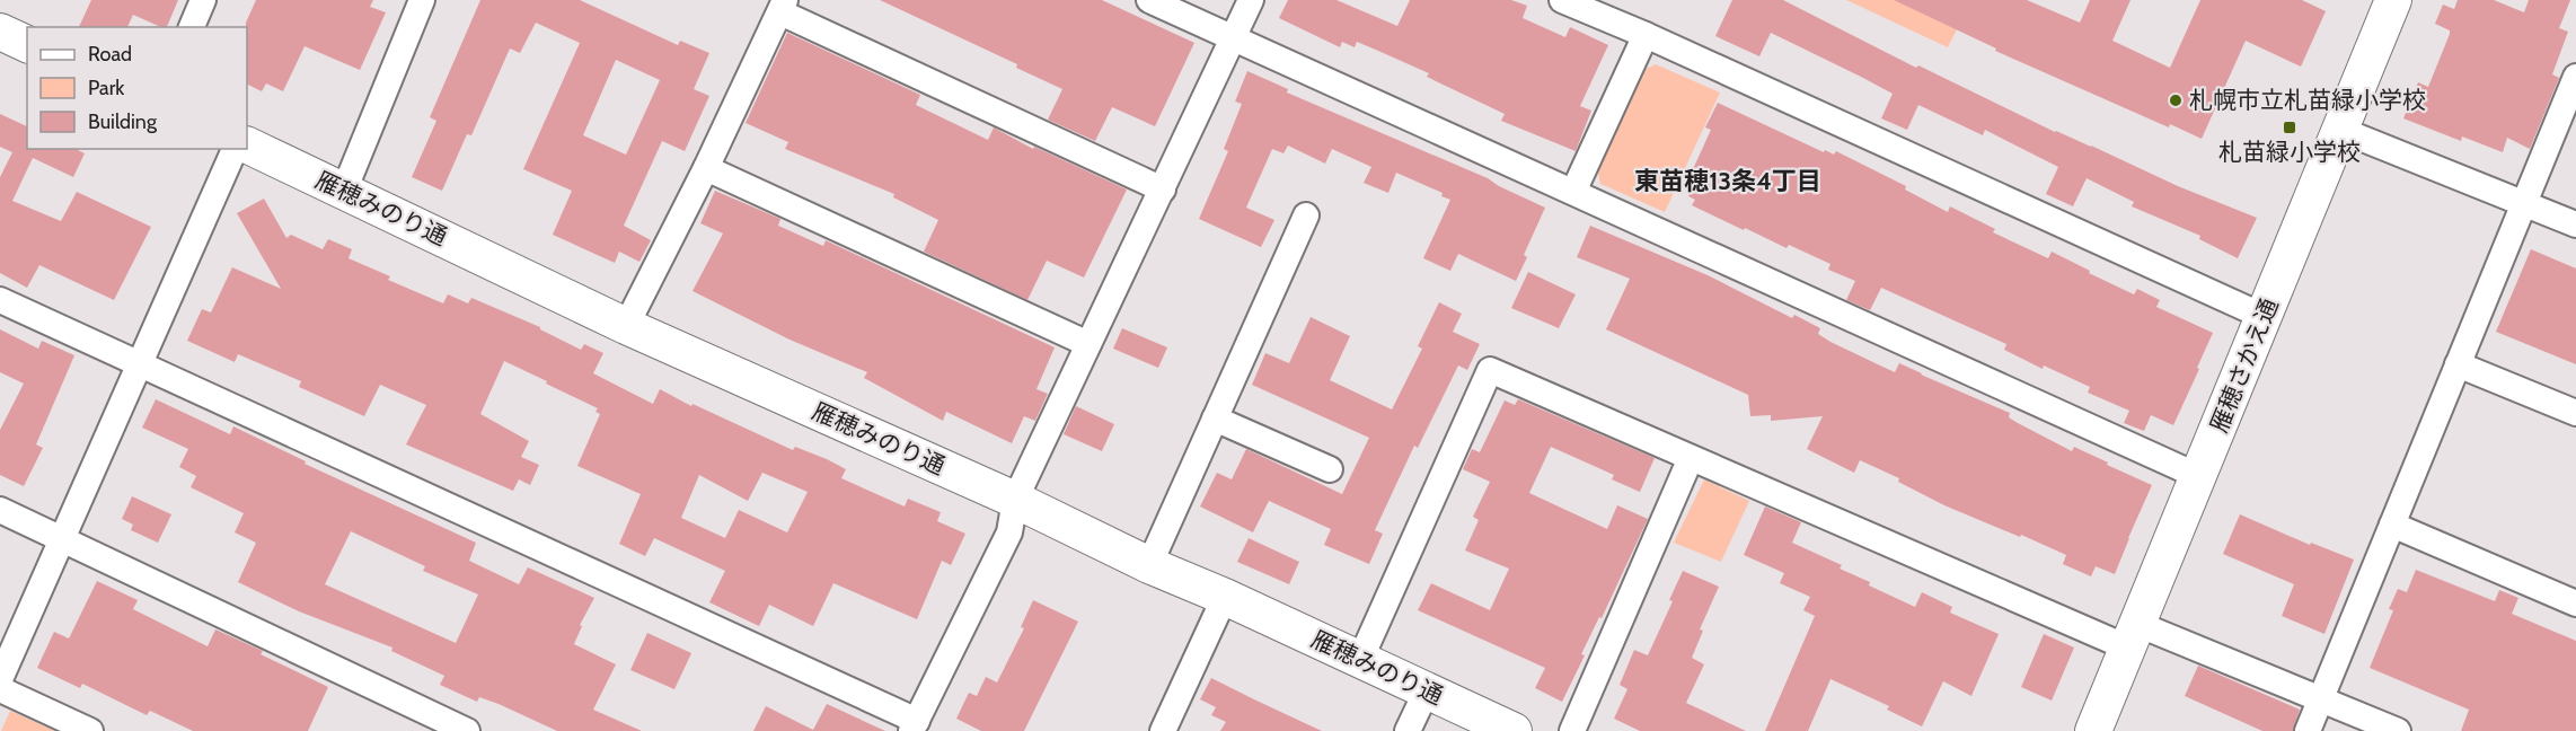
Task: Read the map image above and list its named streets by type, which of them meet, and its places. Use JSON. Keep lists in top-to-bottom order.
{
  "streets": {
    "street": ["雁穂みのり通", "雁穂さかえ通"]
  },
  "districts": ["東苗穂13条4丁目"],
  "places": {
    "other": ["札幌市立札苗緑小学校"],
    "transit": ["札苗緑小学校"]
  },
  "legend": ["Road", "Park", "Building"]
}
